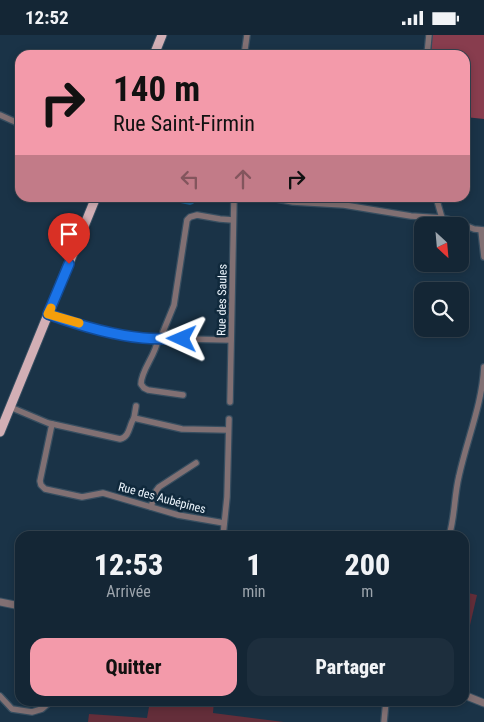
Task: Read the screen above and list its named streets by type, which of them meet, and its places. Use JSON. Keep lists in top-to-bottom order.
{
  "streets": {
    "street": ["Rue des Saules", "Rue des Aubépines"]
  },
  "north": "bottom right",
  "page": {
    "status": "12:52",
    "turn": ["140 m", "Rue Saint-Firmin"],
    "eta": [
      "12:53",
      "Arrivée",
      "1",
      "min",
      "200",
      "m"
    ],
    "buttons": ["Quitter", "Partager"]
  }
}
